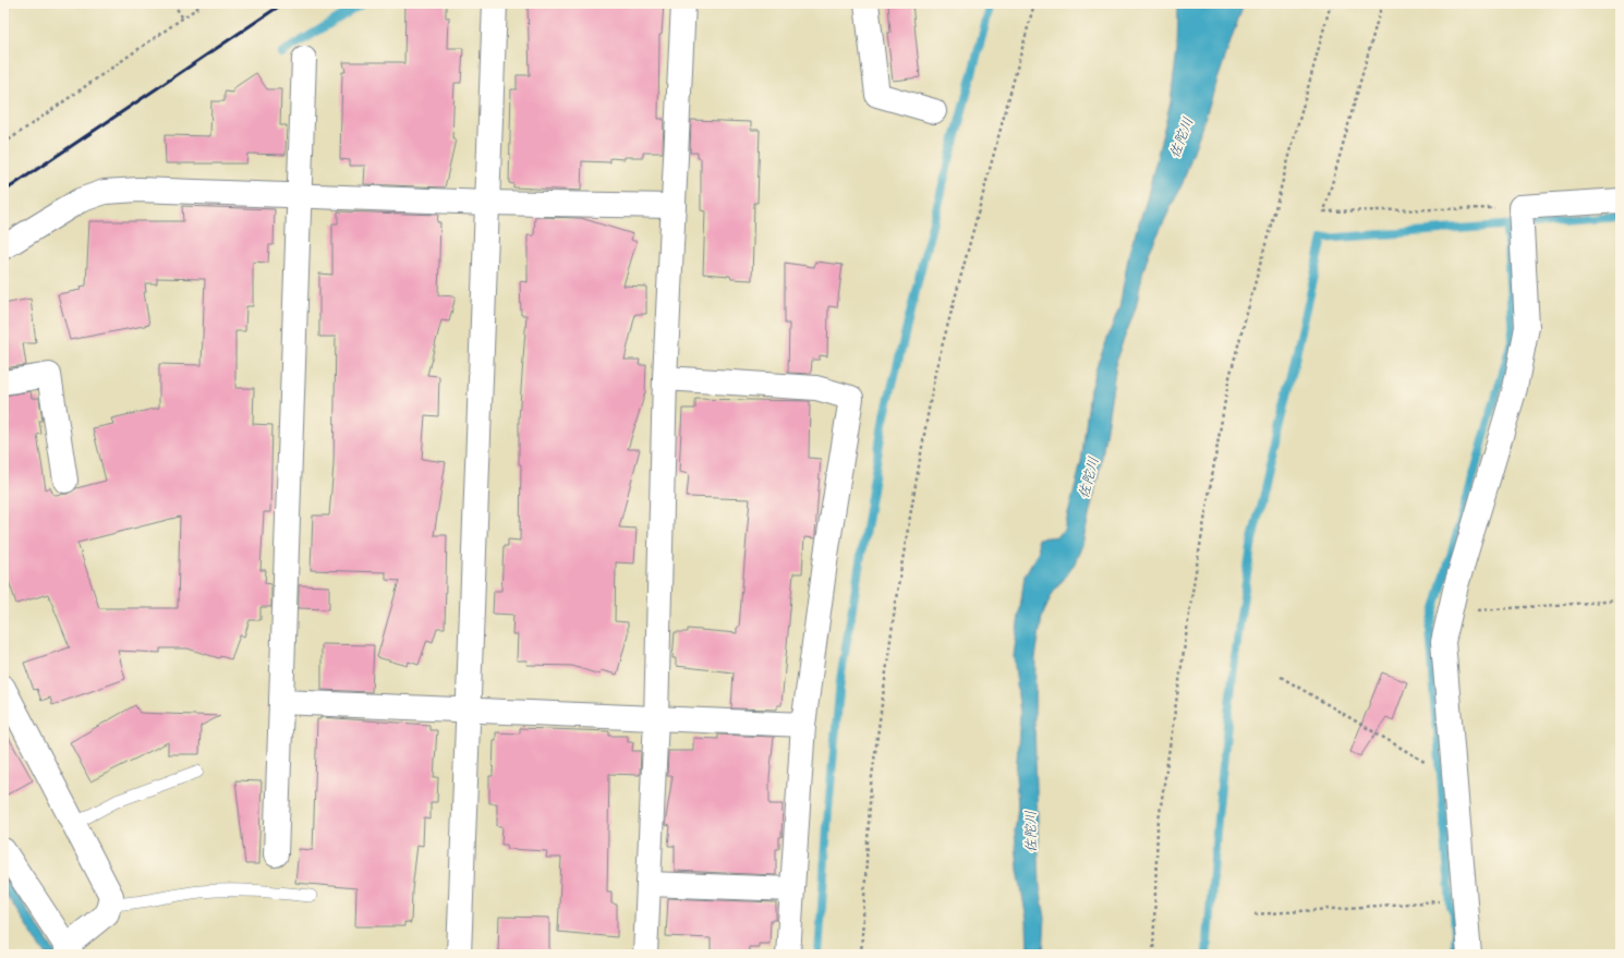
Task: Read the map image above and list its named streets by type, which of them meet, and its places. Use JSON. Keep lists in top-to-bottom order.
{
  "water": ["佐陀川"]
}
